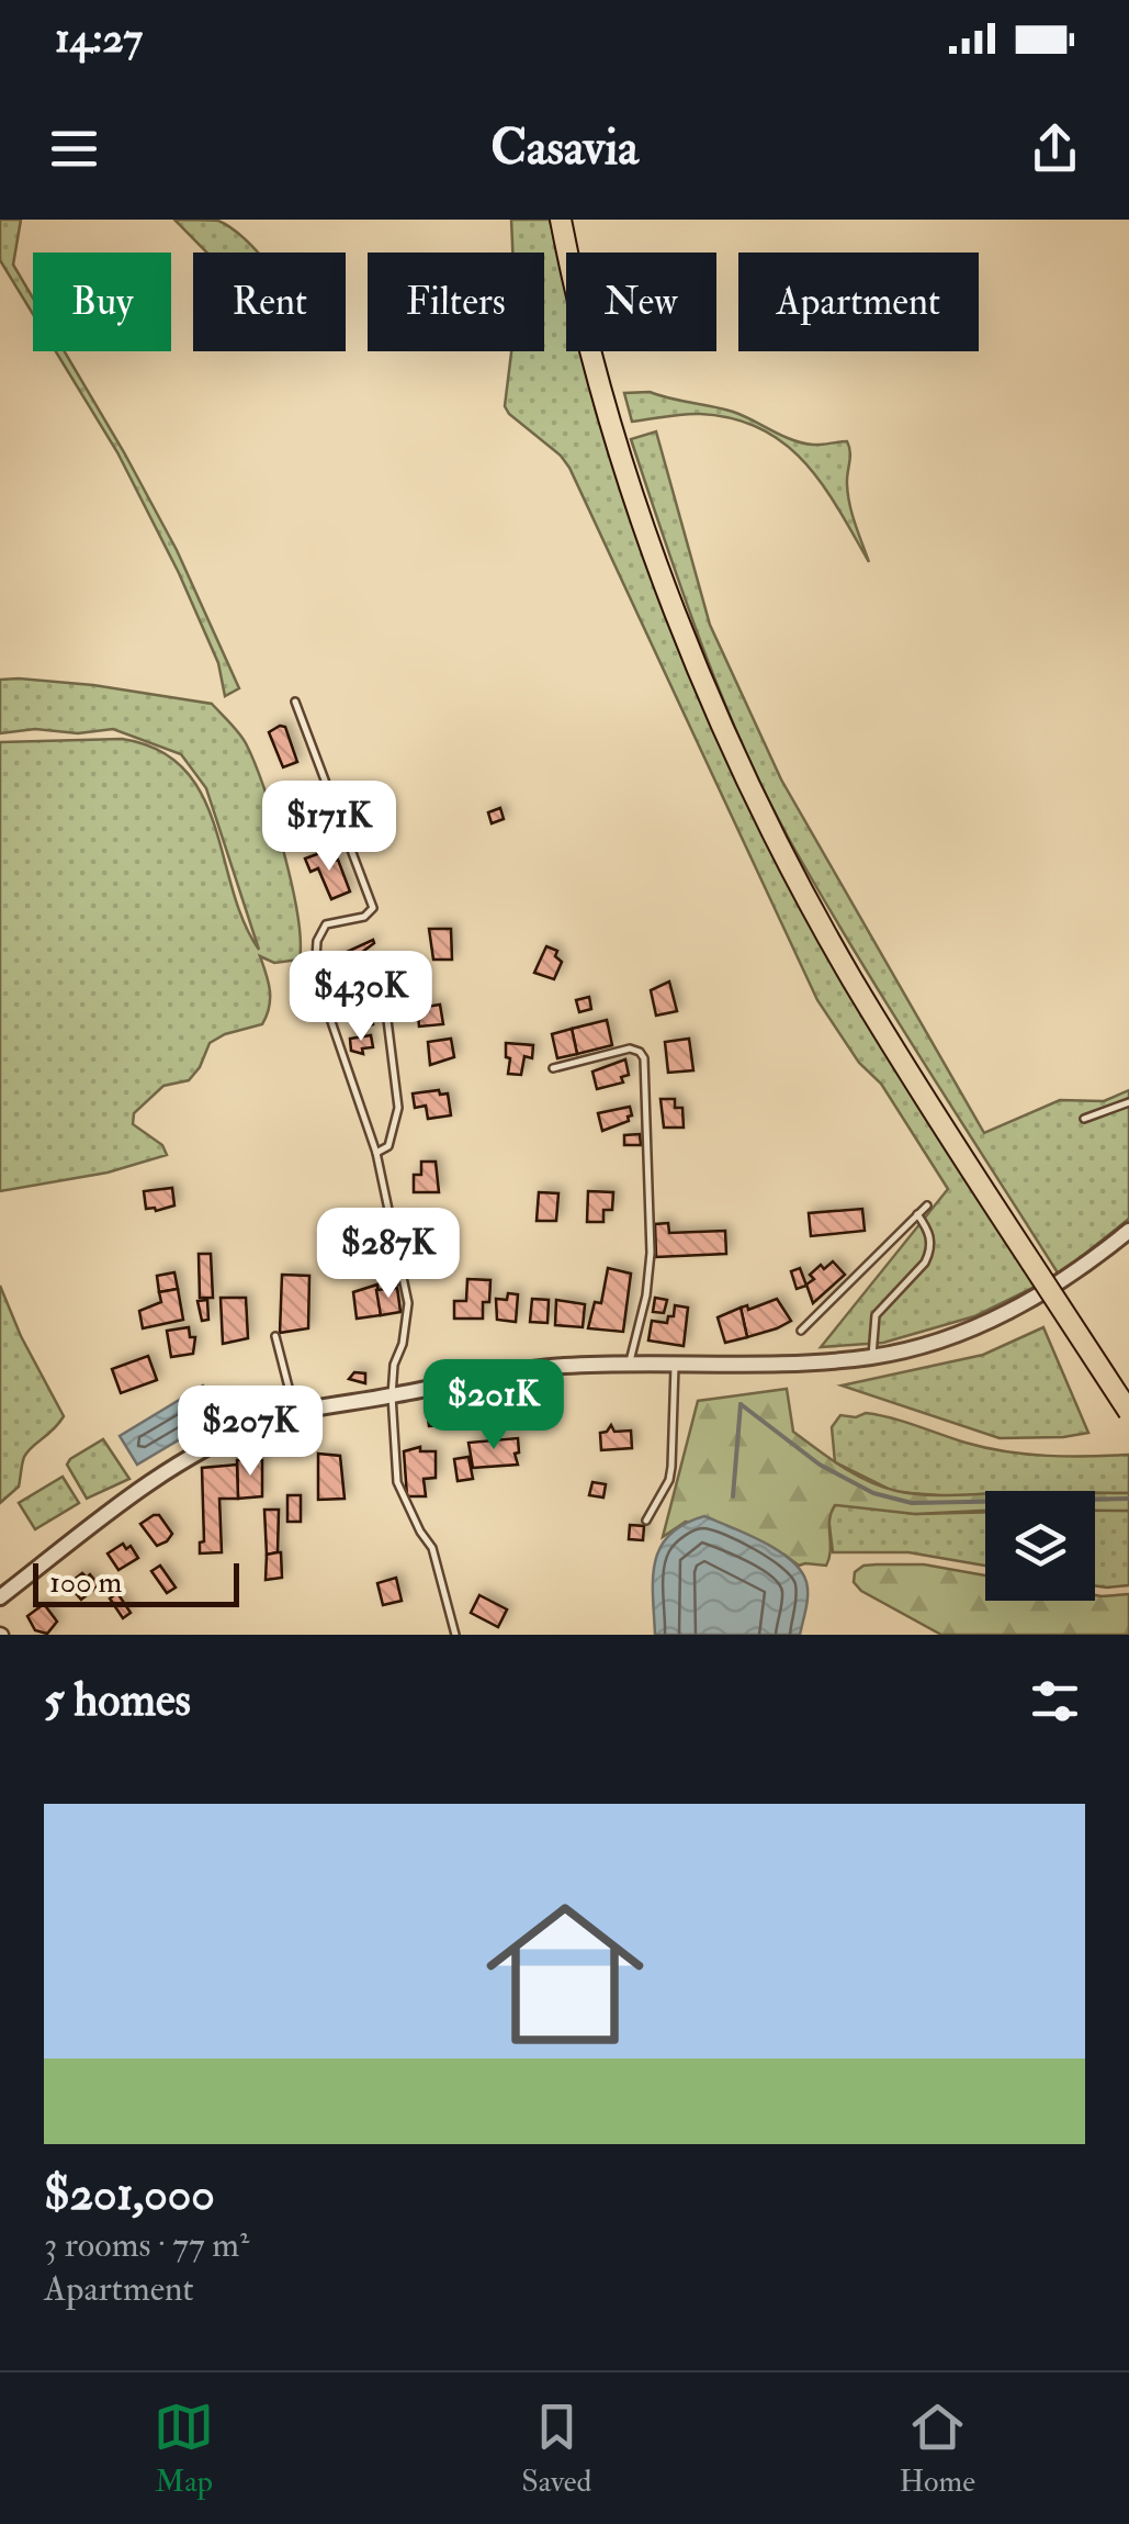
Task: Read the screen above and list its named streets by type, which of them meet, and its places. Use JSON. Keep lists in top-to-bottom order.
{
  "scale_bar": "100 m",
  "page": {
    "status": "14:27",
    "header": "Casavia",
    "chip": [
      "Buy",
      "Rent",
      "Filters",
      "New",
      "Apartment"
    ],
    "price": [
      "$171K",
      "$430K",
      "$287K",
      "$201K",
      "$207K"
    ],
    "scale": "100 m",
    "heading": "5 homes",
    "list": [
      {
        "name": "$201,000",
        "note": "3 rooms · 77 m² · Apartment"
      }
    ],
    "tabs": ["Map", "Saved", "Home"]
  }
}
